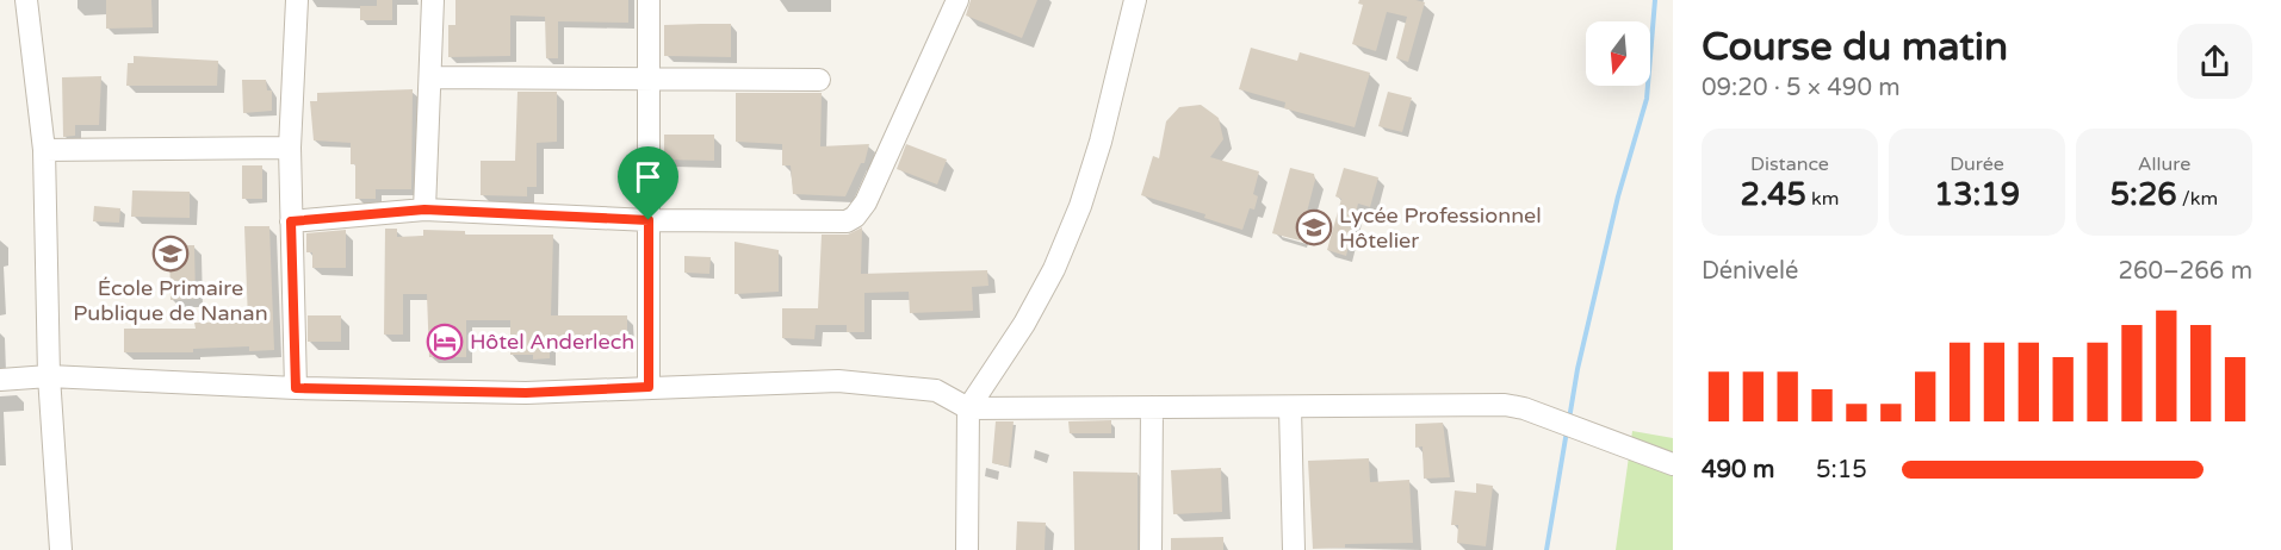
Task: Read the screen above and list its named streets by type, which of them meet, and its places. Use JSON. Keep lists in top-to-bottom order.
{
  "places": {
    "school or university": ["Lycée Professionnel Hôtelier", "École Primaire Publique de Nanan"],
    "hotel": ["Hôtel Anderlech"]
  },
  "north": "bottom",
  "page": {
    "heading": ["Course du matin", "09:20 · 5 × 490 m"],
    "stats": [
      ["Distance", "2.45 km"],
      ["Durée", "13:19"],
      ["Allure", "5:26 /km"]
    ],
    "chart": ["Dénivelé", "260–266 m"],
    "list": [
      {
        "name": "490 m",
        "note": "5:15"
      }
    ]
  }
}
